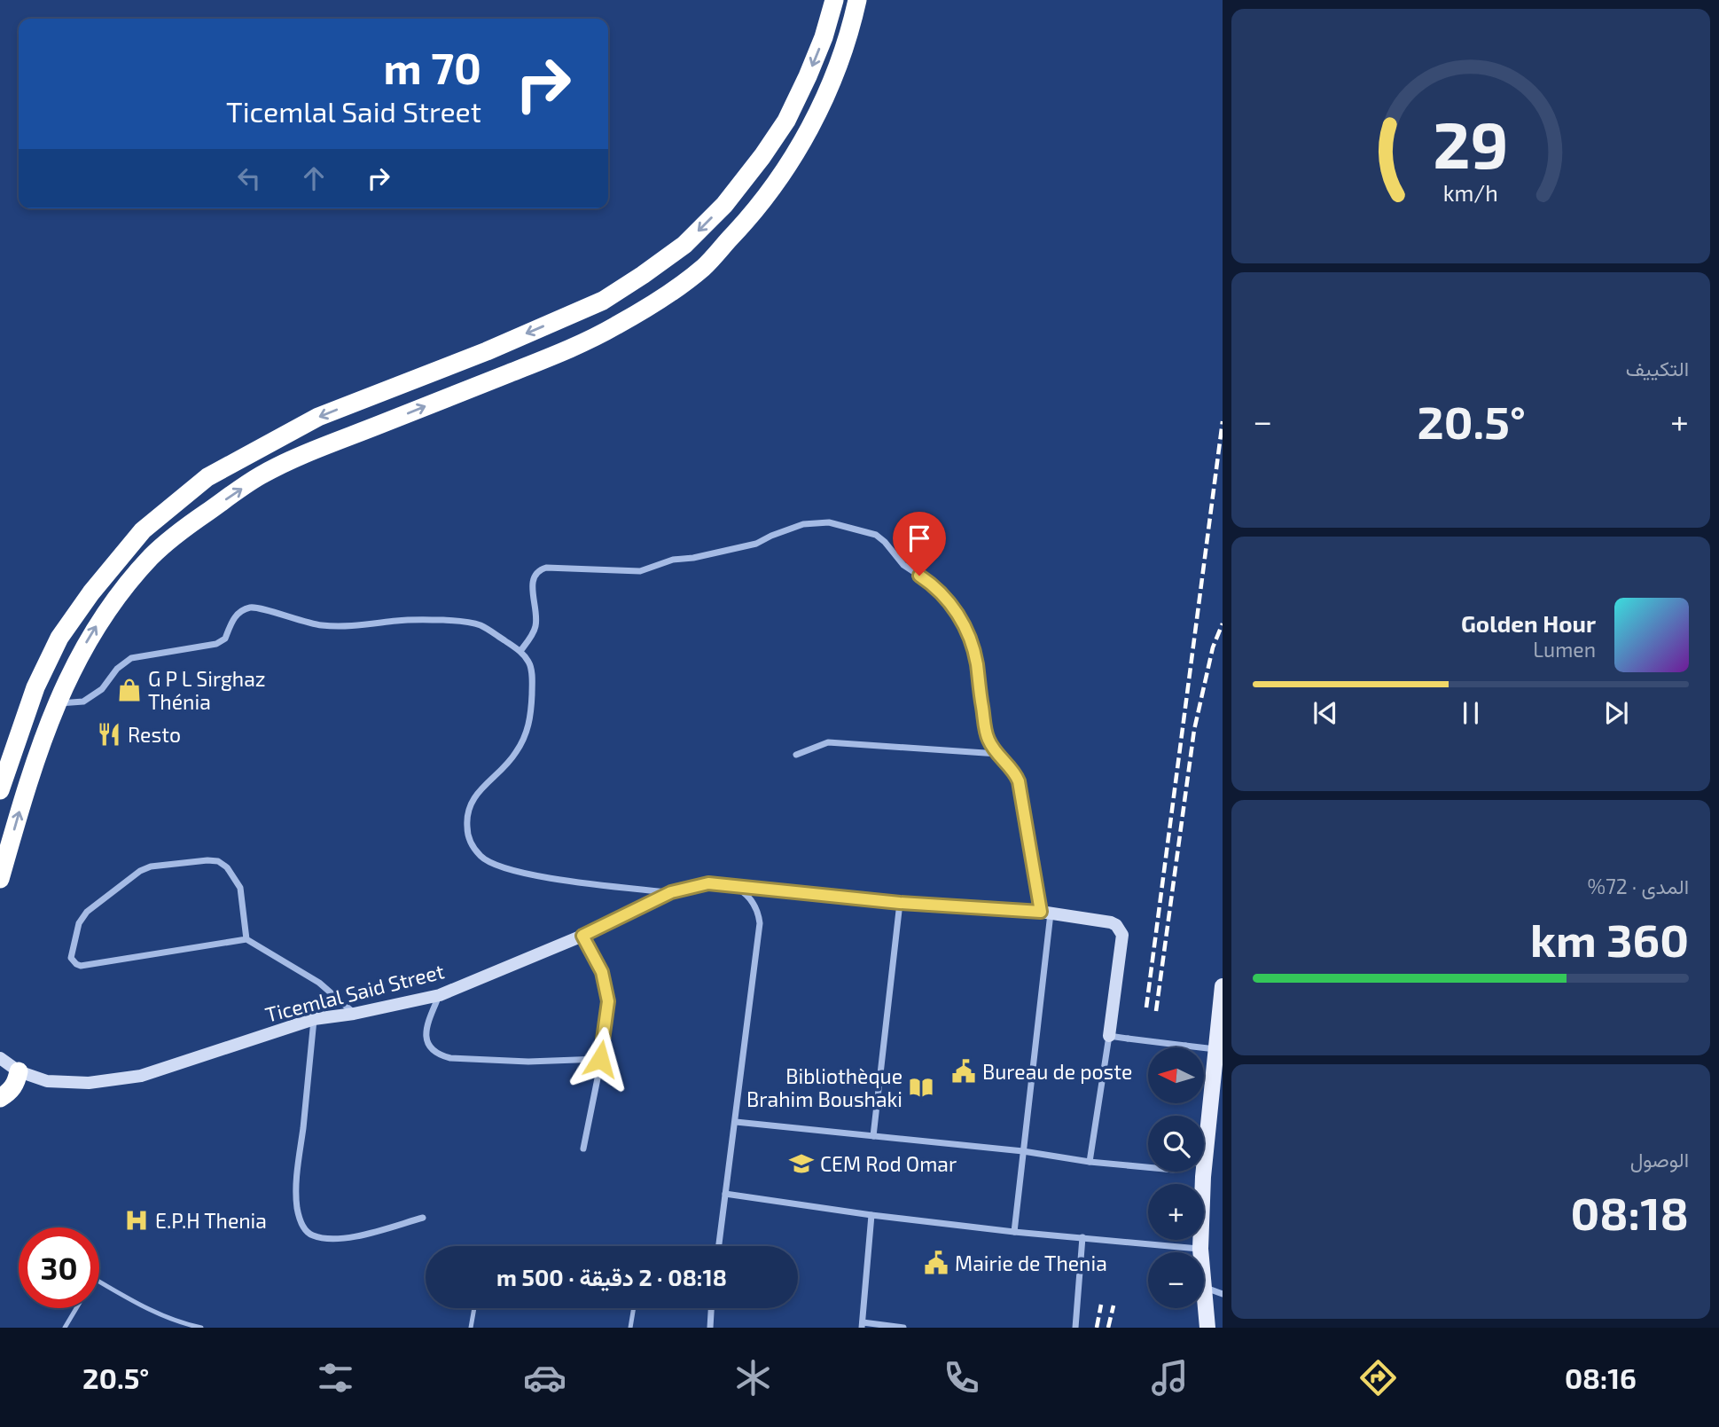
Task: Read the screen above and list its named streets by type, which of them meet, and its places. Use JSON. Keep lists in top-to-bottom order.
{
  "streets": {
    "main road": ["Ticemlal Said Street"]
  },
  "places": {
    "shop": ["G P L Sirghaz Thénia"],
    "restaurant": ["Resto"],
    "public building": ["Bureau de poste", "Mairie de Thenia"],
    "library": ["Bibliothèque Brahim Boushaki"],
    "school or university": ["CEM Rod Omar"],
    "hospital": ["E.P.H Thenia"]
  },
  "north": "left",
  "page": {
    "turn": ["70 m", "Ticemlal Said Street"],
    "tile": [
      "التكييف",
      ["المدى · 72%", "360 km"],
      ["الوصول", "08:18"]
    ],
    "heat": ["−", "20.5°", "+"],
    "song": ["Golden Hour", "Lumen"],
    "map_buttons": ["+", "−"],
    "limit": "30",
    "trip": "08:18 · 2 دقيقة · 500 m",
    "tabs": ["08:16", "20.5°"],
    "gauge": ["29", "km/h"]
  }
}
